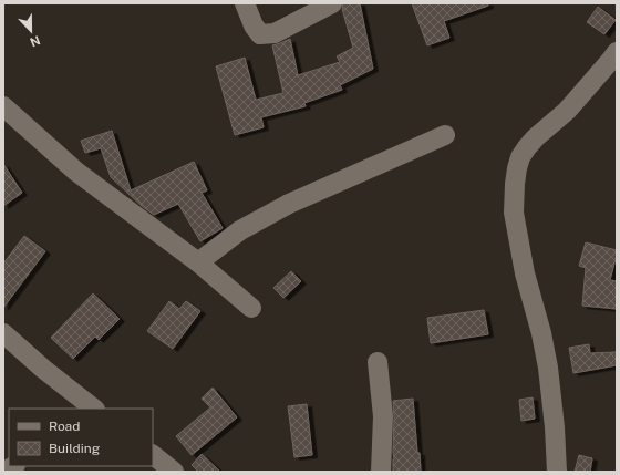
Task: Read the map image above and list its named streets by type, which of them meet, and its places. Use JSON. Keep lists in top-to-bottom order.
{
  "legend": ["Road", "Building"],
  "north": "bottom"
}
